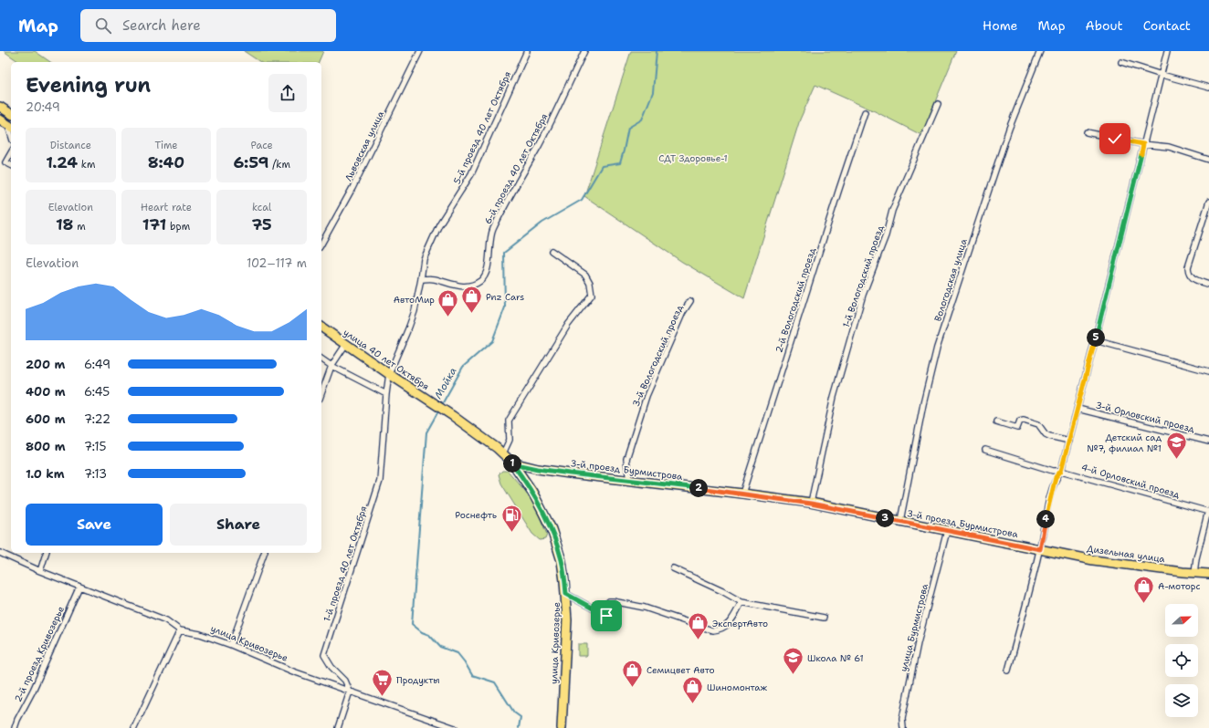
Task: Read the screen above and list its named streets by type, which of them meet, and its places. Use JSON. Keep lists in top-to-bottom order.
{
  "streets": {
    "main road": [
      "улица 40 лет Октября",
      "3-й проезд Бурмистрова",
      "Дизельная улица",
      "улица Кривозерье"
    ],
    "street": [
      "5-й проезд 40 лет Октября",
      "Львовская улица",
      "6-й проезд 40 лет Октября",
      "1-й Вологодский проезд",
      "Вологодская улица",
      "2-й Вологодский проезд",
      "3-й Вологодский проезд",
      "3-й Орловский проезд",
      "4-й Орловский проезд",
      "1-й проезд 40 лет Октября",
      "улица Бурмистрова",
      "2-й проезд Кривозерье"
    ]
  },
  "crossings": [
    ["5-й проезд 40 лет Октября", "6-й проезд 40 лет Октября"],
    ["5-й проезд 40 лет Октября", "улица 40 лет Октября"],
    ["5-й проезд 40 лет Октября", "1-й проезд 40 лет Октября"],
    ["1-й Вологодский проезд", "3-й проезд Бурмистрова"],
    ["Вологодская улица", "3-й проезд Бурмистрова"],
    ["2-й Вологодский проезд", "3-й проезд Бурмистрова"],
    ["3-й Вологодский проезд", "3-й проезд Бурмистрова"],
    ["улица 40 лет Октября", "3-й проезд Бурмистрова"],
    ["улица 40 лет Октября", "улица Кривозерье"],
    ["3-й проезд Бурмистрова", "Дизельная улица"],
    ["3-й проезд Бурмистрова", "улица Бурмистрова"],
    ["3-й проезд Бурмистрова", "улица Кривозерье"],
    ["1-й проезд 40 лет Октября", "улица Кривозерье"],
    ["улица Кривозерье", "2-й проезд Кривозерье"]
  ],
  "water": ["Мойка"],
  "parks": ["СДТ Здоровье-1"],
  "places": {
    "shop": [
      "Pnz Cars",
      "АвтоМир",
      "А-моторс",
      "ЭкспертАвто",
      "Семицвет Авто",
      "Шиномонтаж"
    ],
    "school or university": ["Детский сад №7, филиал №1", "Школа № 61"],
    "fuel station": ["Роснефть"],
    "supermarket": ["Продукты"]
  },
  "north": "right",
  "page": {
    "header": "Map",
    "search": "Search here",
    "nav": [
      "Home",
      "Map",
      "About",
      "Contact"
    ],
    "heading": ["Evening run", "20:49"],
    "stats": [
      ["Distance", "1.24 km"],
      ["Time", "8:40"],
      ["Pace", "6:59 /km"],
      ["Elevation", "18 m"],
      ["Heart rate", "171 bpm"],
      ["kcal", "75"]
    ],
    "chart": ["Elevation", "102–117 m"],
    "pins": [
      "5",
      "1",
      "2",
      "3",
      "4"
    ],
    "list": [
      {
        "name": "200 m",
        "note": "6:49"
      },
      {
        "name": "400 m",
        "note": "6:45"
      },
      {
        "name": "600 m",
        "note": "7:22"
      },
      {
        "name": "800 m",
        "note": "7:15"
      },
      {
        "name": "1.0 km",
        "note": "7:13"
      }
    ],
    "buttons": ["Save", "Share"]
  }
}
